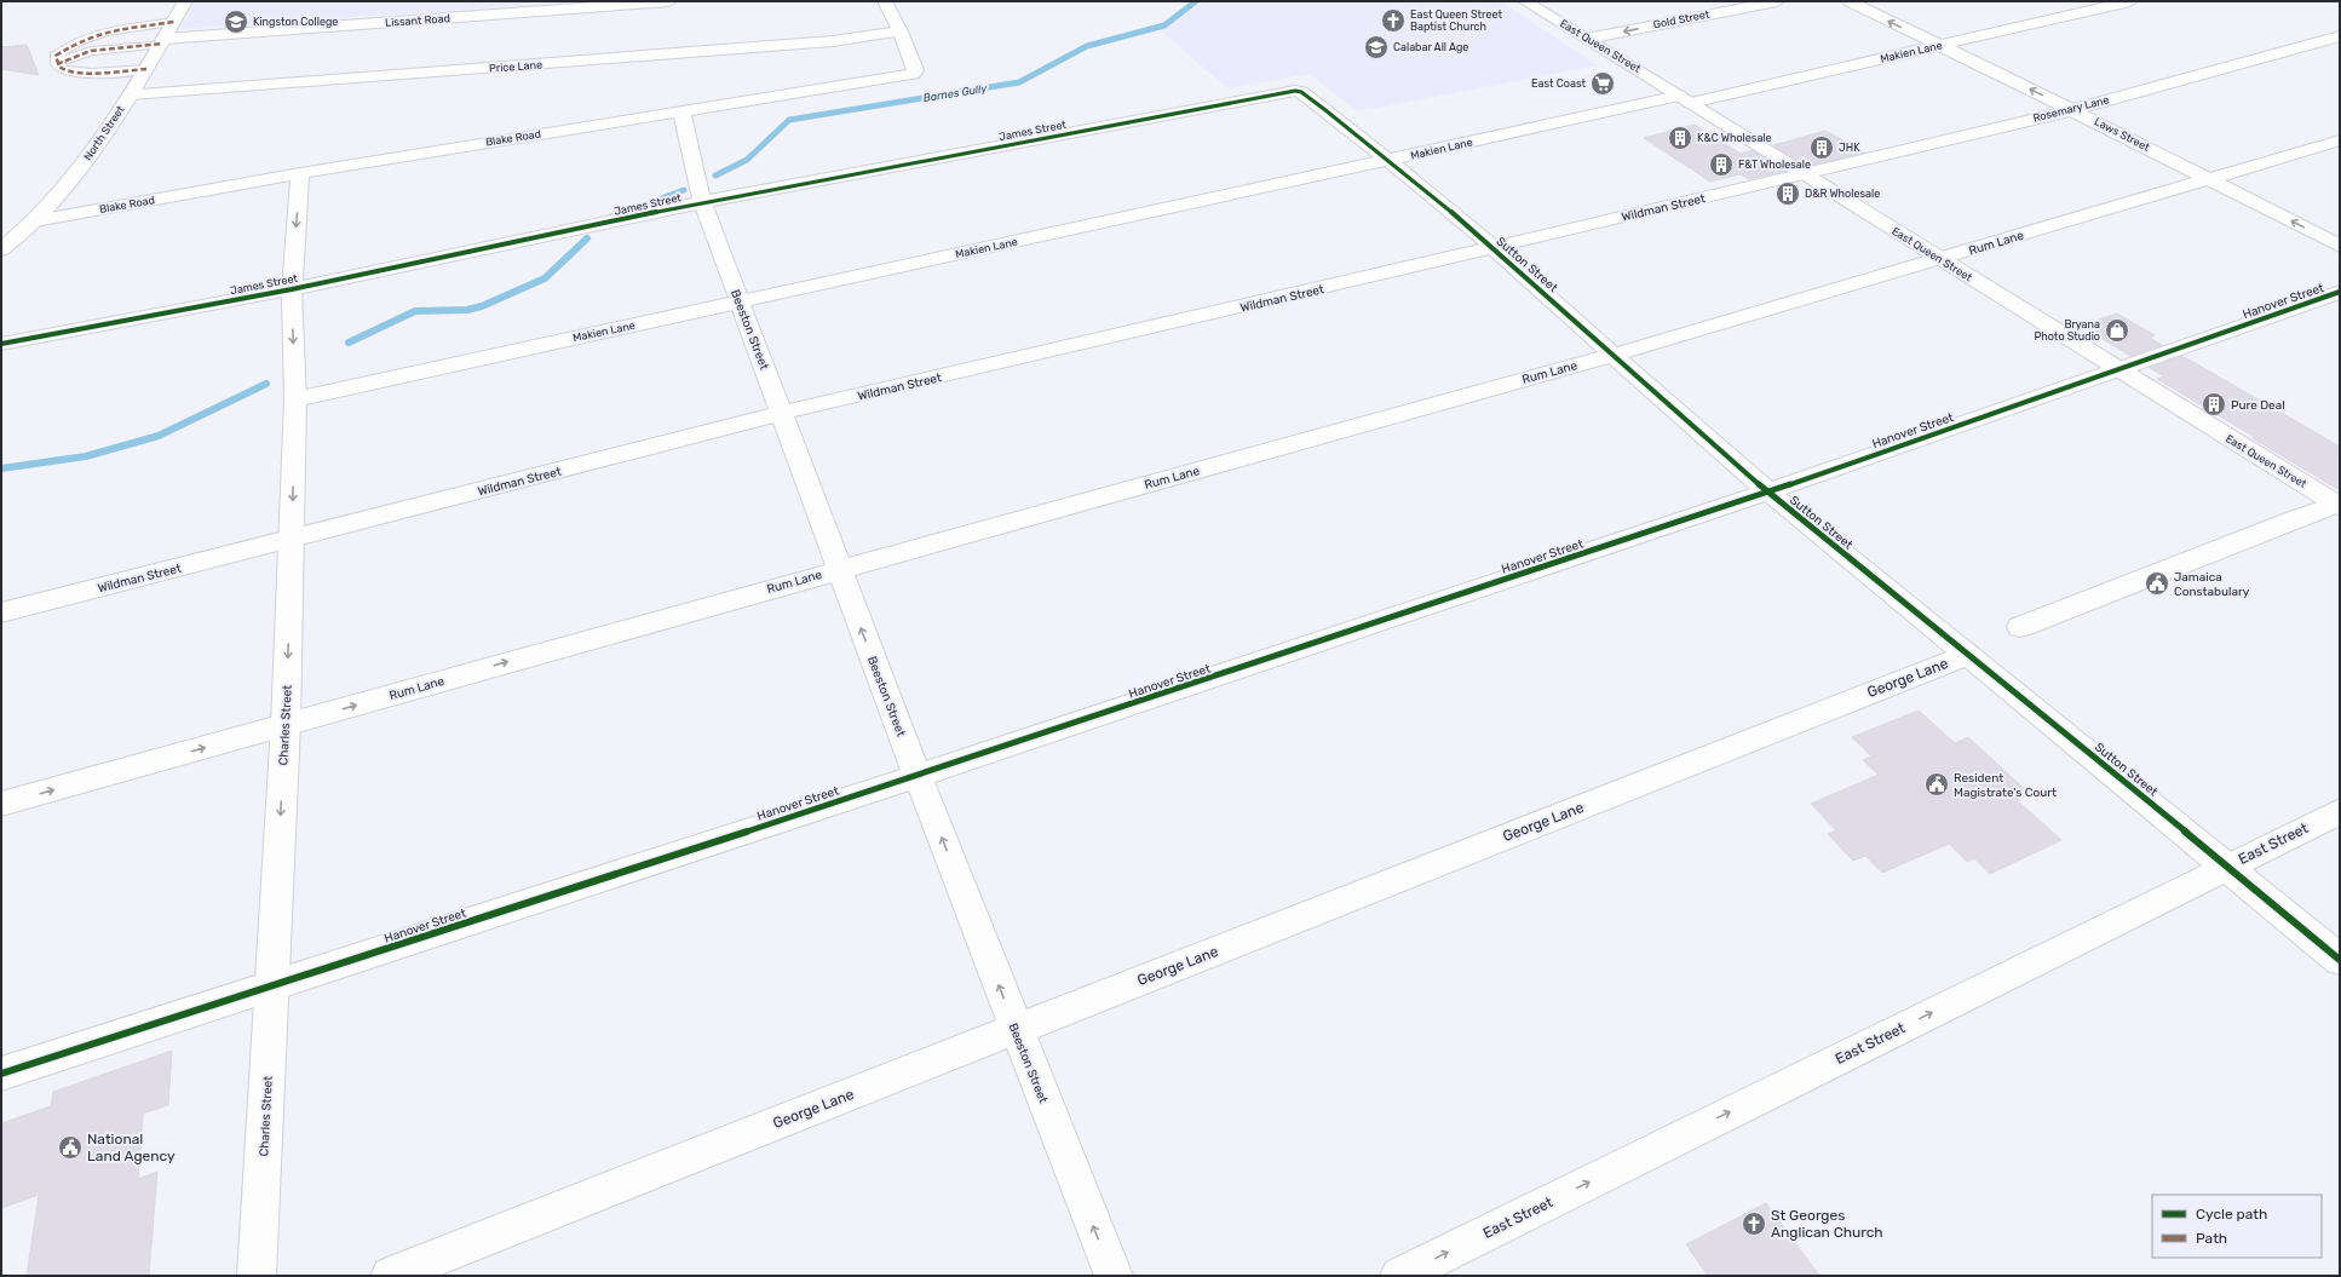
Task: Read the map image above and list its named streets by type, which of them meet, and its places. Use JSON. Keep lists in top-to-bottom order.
{
  "streets": {
    "street": [
      "Gold Street",
      "Lissant Road",
      "East Queen Street",
      "Makien Lane",
      "Price Lane",
      "Rosemary Lane",
      "James Street",
      "North Street",
      "Laws Street",
      "Blake Road",
      "Wildman Street",
      "Rum Lane",
      "Sutton Street",
      "Hanover Street",
      "Beeston Street",
      "George Lane",
      "Charles Street",
      "East Street"
    ]
  },
  "crossings": [
    ["Gold Street", "East Queen Street"],
    ["Lissant Road", "North Street"],
    ["East Queen Street", "Makien Lane"],
    ["East Queen Street", "Rosemary Lane"],
    ["East Queen Street", "Wildman Street"],
    ["East Queen Street", "Rum Lane"],
    ["East Queen Street", "Hanover Street"],
    ["Makien Lane", "Laws Street"],
    ["Makien Lane", "Sutton Street"],
    ["Makien Lane", "Beeston Street"],
    ["Makien Lane", "Charles Street"],
    ["Price Lane", "North Street"],
    ["Price Lane", "Blake Road"],
    ["Rosemary Lane", "Laws Street"],
    ["Rosemary Lane", "Wildman Street"],
    ["James Street", "Sutton Street"],
    ["James Street", "Beeston Street"],
    ["James Street", "Charles Street"],
    ["North Street", "Blake Road"],
    ["Laws Street", "Rum Lane"],
    ["Blake Road", "Beeston Street"],
    ["Blake Road", "Charles Street"],
    ["Wildman Street", "Sutton Street"],
    ["Wildman Street", "Beeston Street"],
    ["Wildman Street", "Charles Street"],
    ["Rum Lane", "Sutton Street"],
    ["Rum Lane", "Beeston Street"],
    ["Rum Lane", "Charles Street"],
    ["Sutton Street", "Hanover Street"],
    ["Sutton Street", "George Lane"],
    ["Sutton Street", "East Street"],
    ["Hanover Street", "Beeston Street"],
    ["Hanover Street", "Charles Street"],
    ["Beeston Street", "George Lane"]
  ],
  "one_way": [
    "Gold Street",
    "Laws Street",
    "Rum Lane",
    "Beeston Street",
    "Charles Street",
    "East Street"
  ],
  "water": ["Barnes Gully"],
  "places": {
    "church": ["East Queen Street Baptist Church", "St Georges Anglican Church"],
    "school or university": ["Kingston College", "Calabar All Age"],
    "supermarket": ["East Coast"],
    "building": [
      "K&C Wholesale",
      "JHK",
      "F&T Wholesale",
      "D&R Wholesale",
      "Pure Deal"
    ],
    "shop": ["Bryana Photo Studio"],
    "public building": ["Jamaica Constabulary", "Resident Magistrate's Court", "National Land Agency"]
  },
  "legend": ["Cycle path", "Path"]
}
